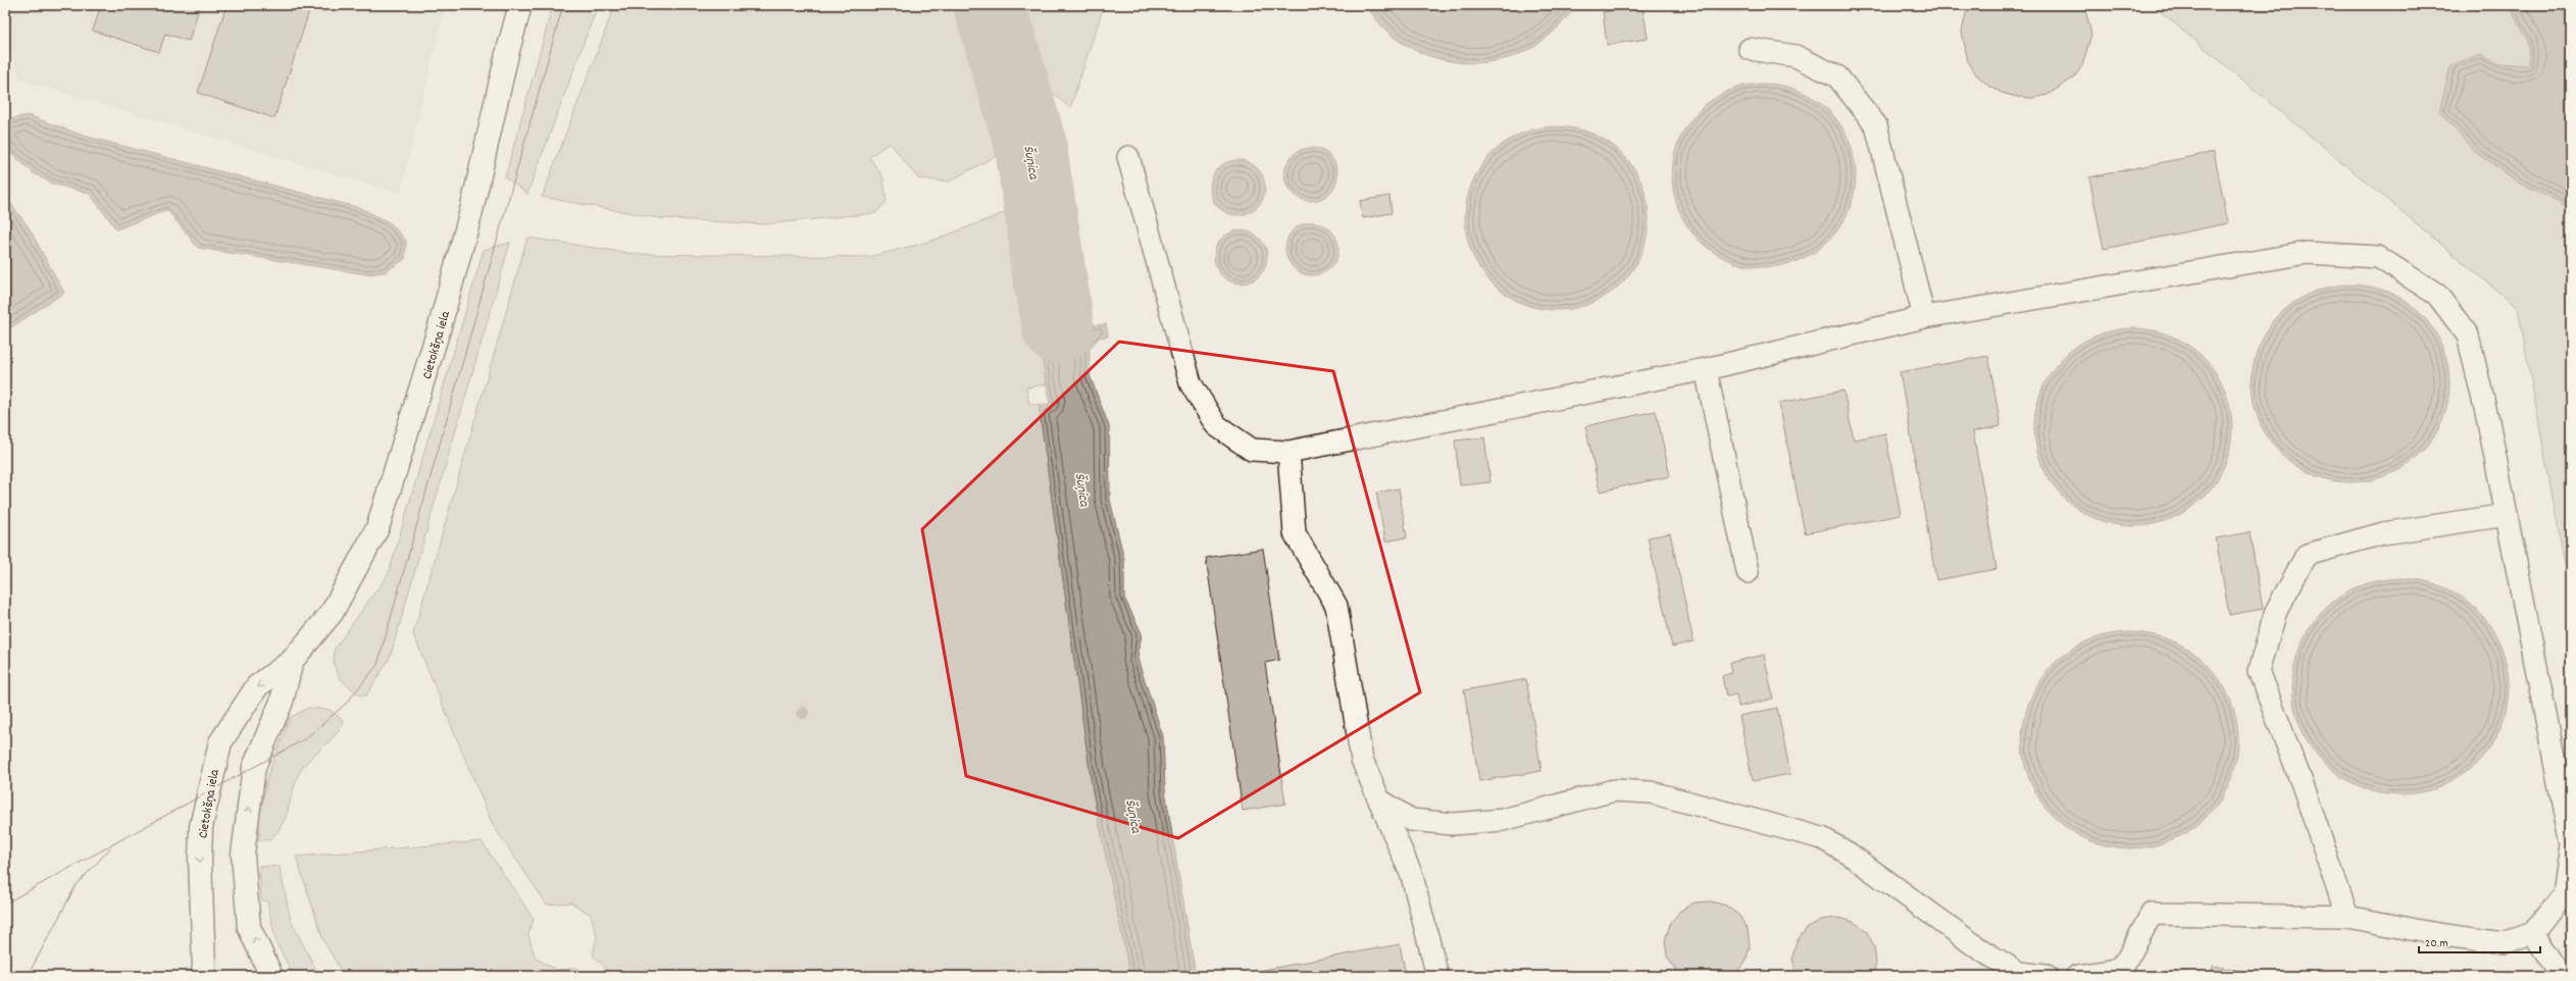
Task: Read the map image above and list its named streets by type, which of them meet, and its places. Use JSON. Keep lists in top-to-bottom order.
{
  "streets": {
    "street": ["Cietokšņa iela"]
  },
  "water": ["Šuņica"],
  "scale_bar": "20 m"
}
